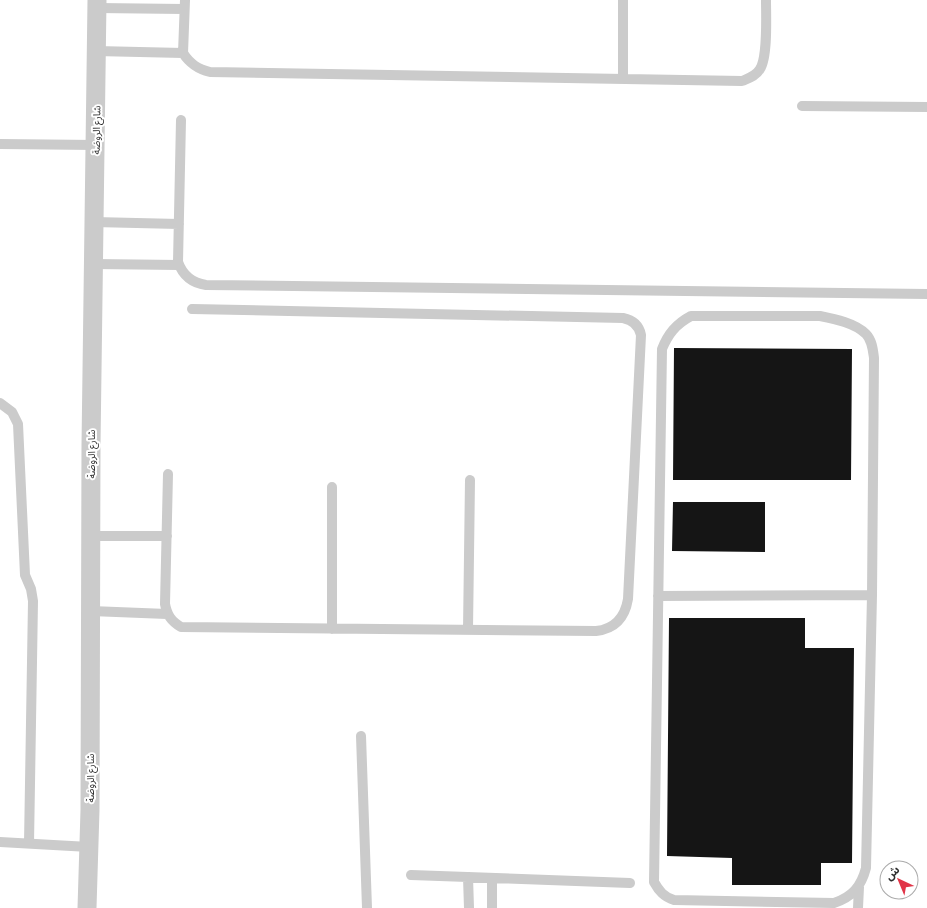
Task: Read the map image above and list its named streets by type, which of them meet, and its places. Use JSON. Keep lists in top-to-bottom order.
{
  "streets": {
    "street": ["شارع الروضة"]
  },
  "north": "top left"
}
